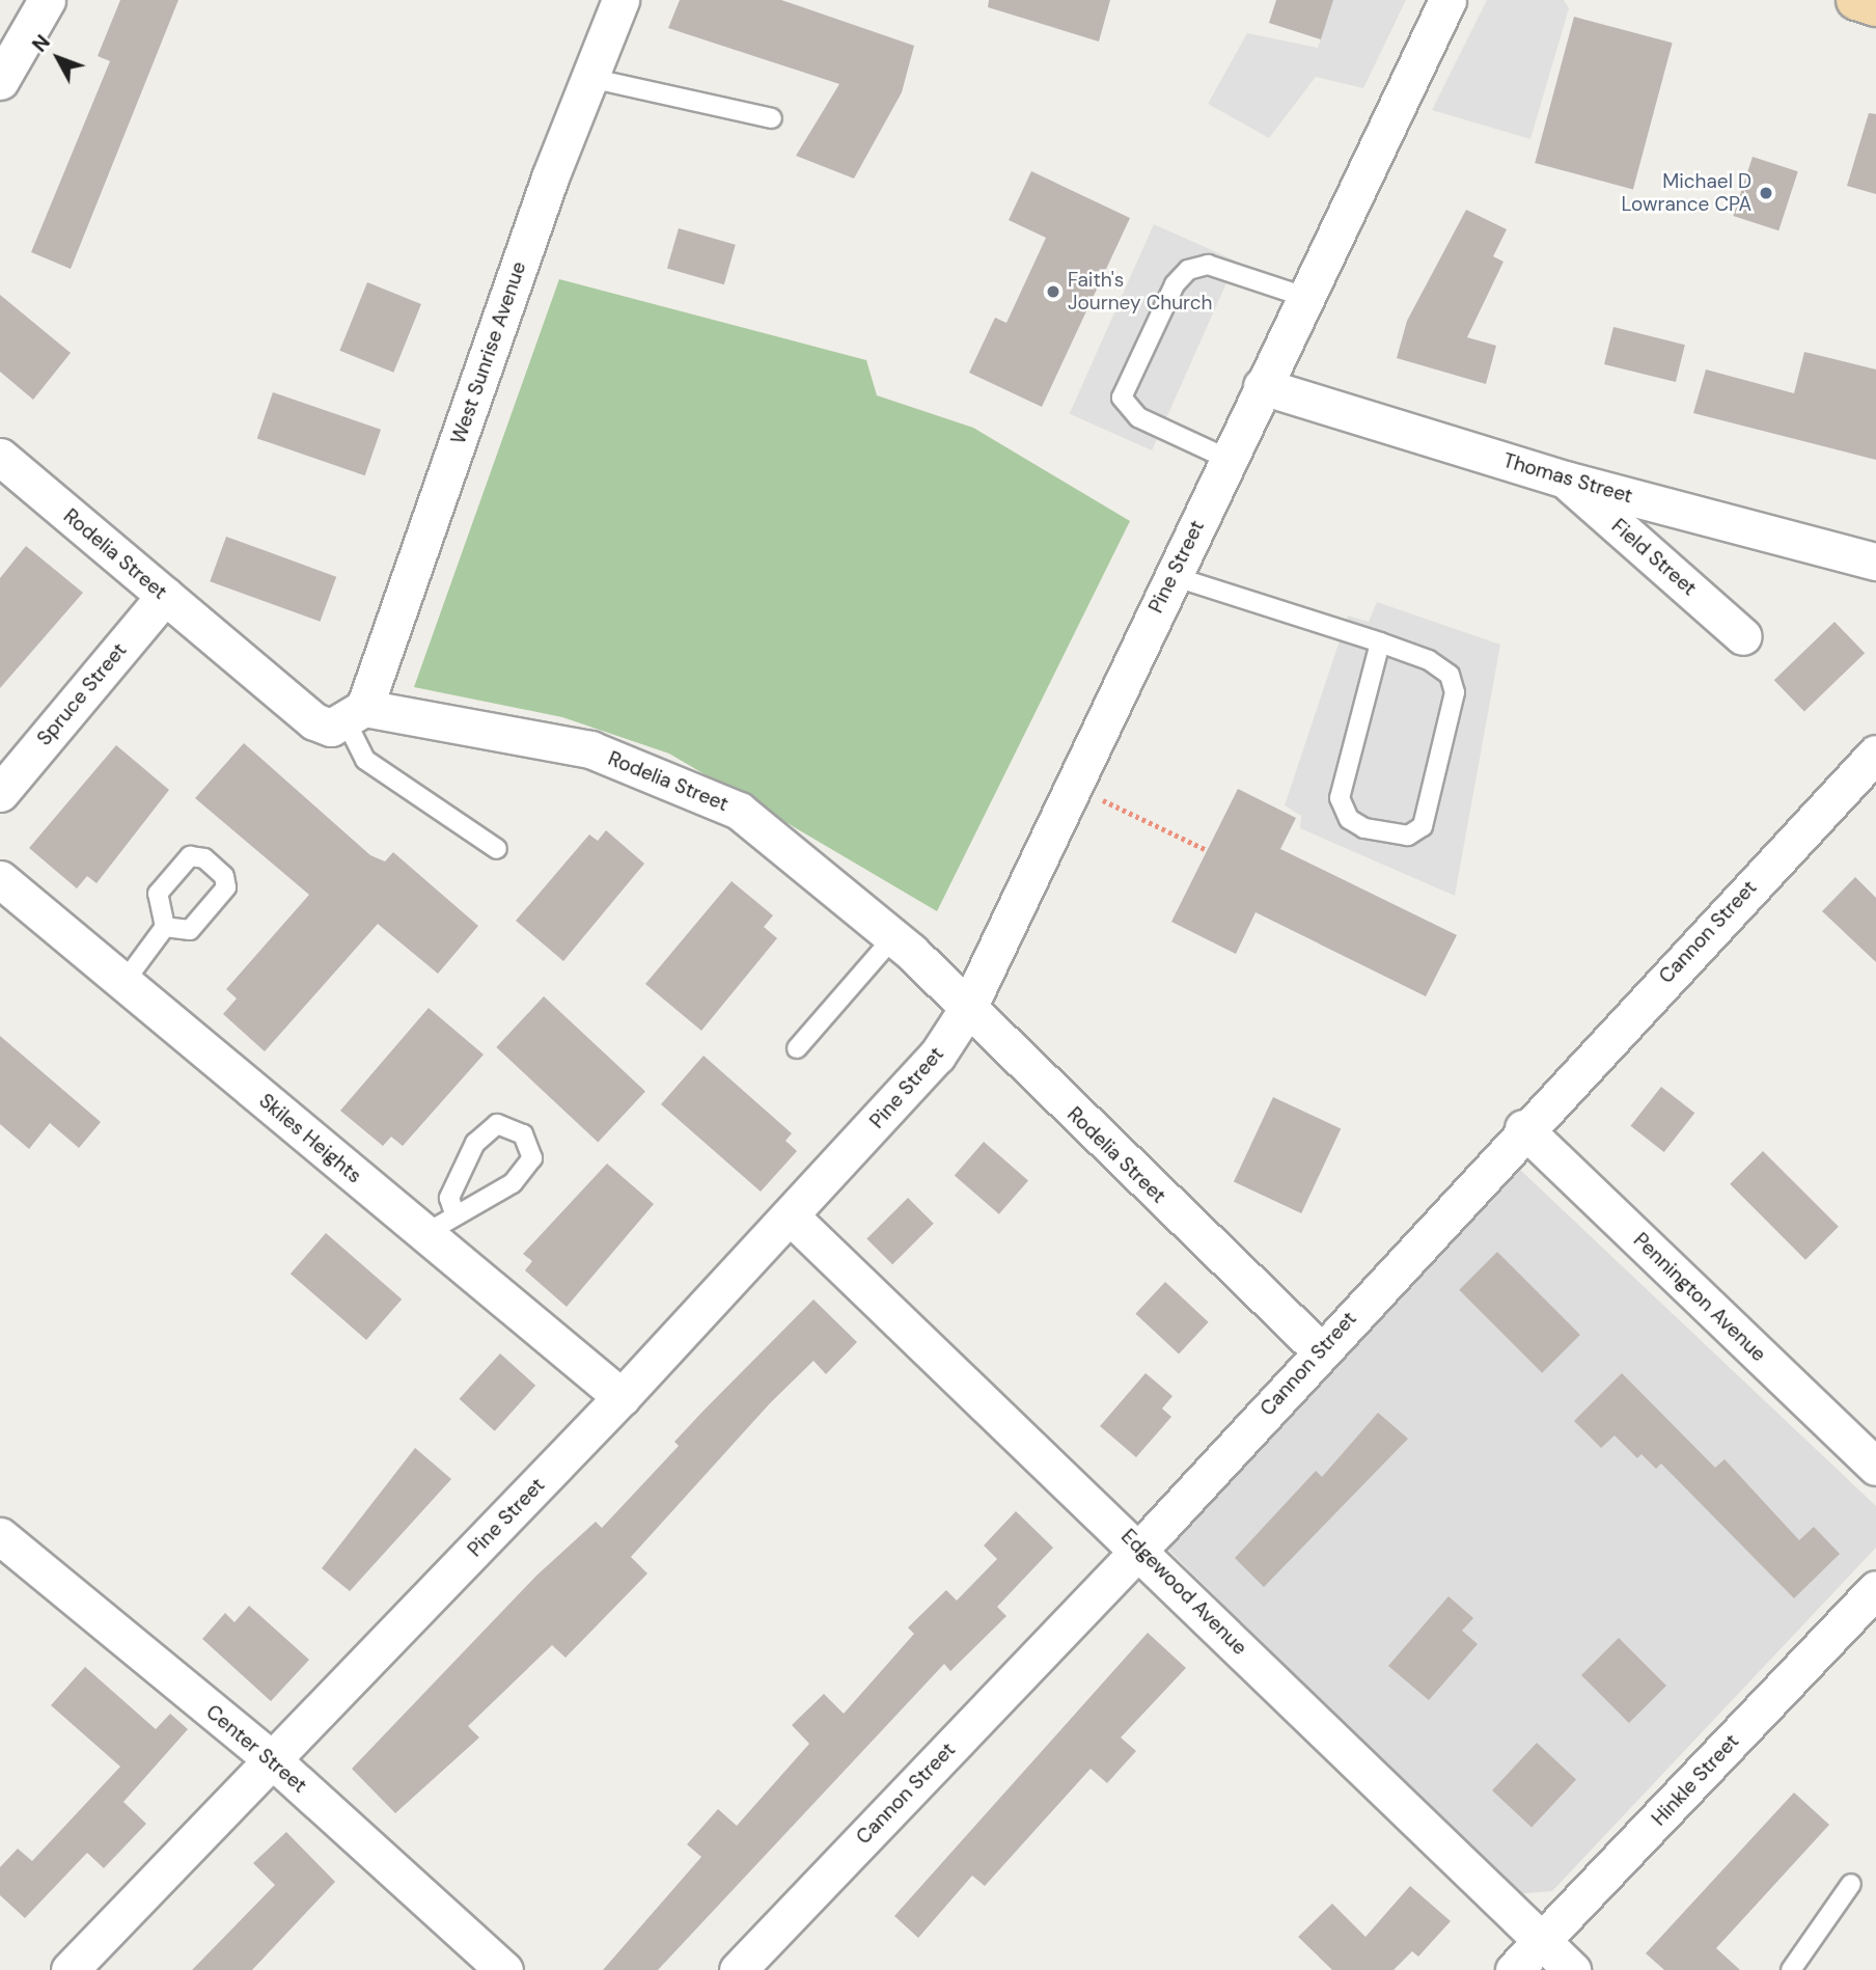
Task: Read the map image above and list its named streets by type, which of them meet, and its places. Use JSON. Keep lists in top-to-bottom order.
{
  "streets": {
    "street": [
      "West Sunrise Avenue",
      "Thomas Street",
      "Rodelia Street",
      "Field Street",
      "Pine Street",
      "Spruce Street",
      "Cannon Street",
      "Skiles Heights",
      "Pennington Avenue",
      "Edgewood Avenue",
      "Center Street",
      "Hinkle Street"
    ]
  },
  "crossings": [
    ["West Sunrise Avenue", "Rodelia Street"],
    ["Thomas Street", "Field Street"],
    ["Thomas Street", "Pine Street"],
    ["Rodelia Street", "Pine Street"],
    ["Rodelia Street", "Spruce Street"],
    ["Rodelia Street", "Cannon Street"],
    ["Pine Street", "Skiles Heights"],
    ["Pine Street", "Edgewood Avenue"],
    ["Pine Street", "Center Street"],
    ["Cannon Street", "Pennington Avenue"],
    ["Cannon Street", "Edgewood Avenue"],
    ["Edgewood Avenue", "Hinkle Street"]
  ],
  "places": ["Michael D Lowrance CPA", "Faith's Journey Church"],
  "north": "top left"
}
